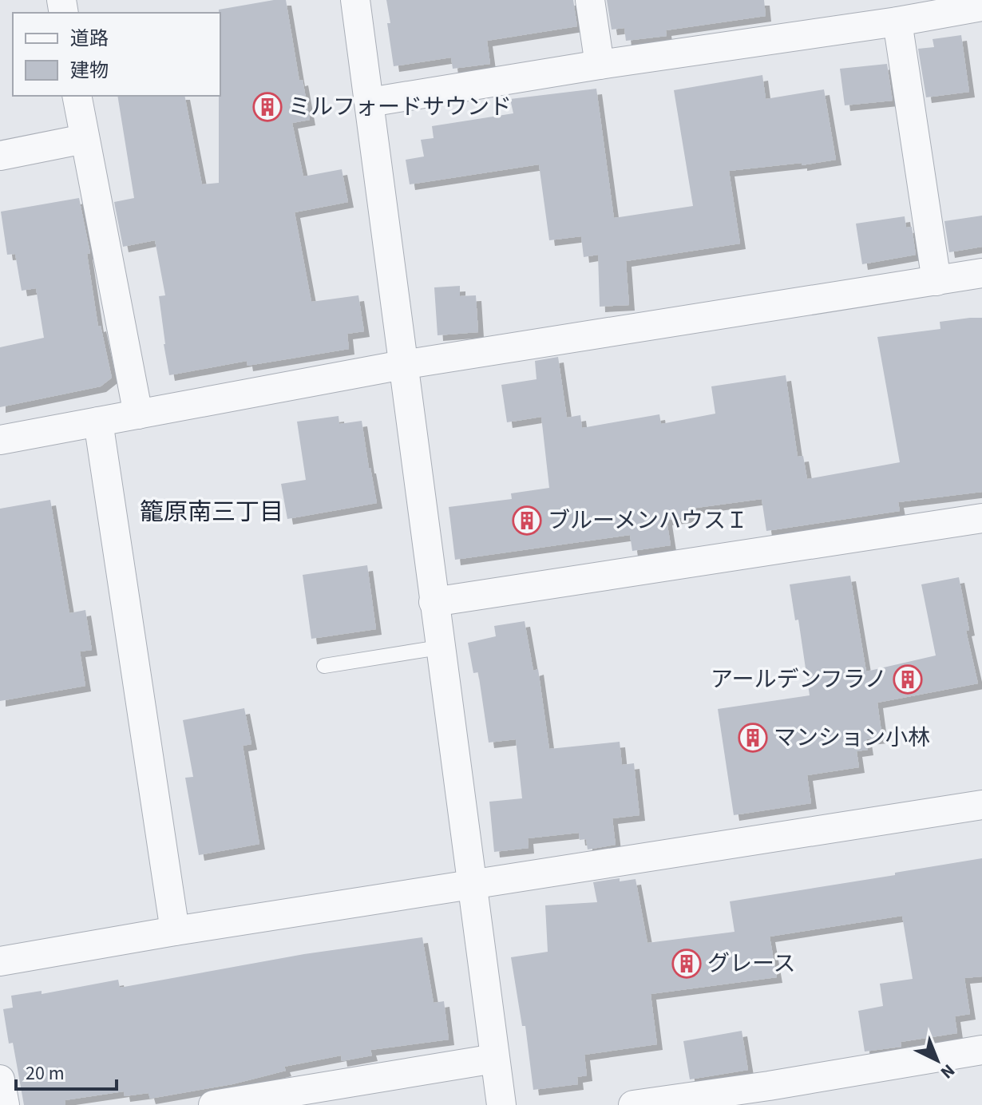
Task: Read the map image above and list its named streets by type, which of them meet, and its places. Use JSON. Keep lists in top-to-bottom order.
{
  "districts": ["籠原南三丁目"],
  "places": {
    "building": [
      "ミルフォードサウンド",
      "ブルーメンハウスＩ",
      "アールデンフラノ",
      "マンション小林",
      "グレース"
    ]
  },
  "legend": ["道路", "建物"],
  "scale_bar": "20 m",
  "north": "bottom right"
}
